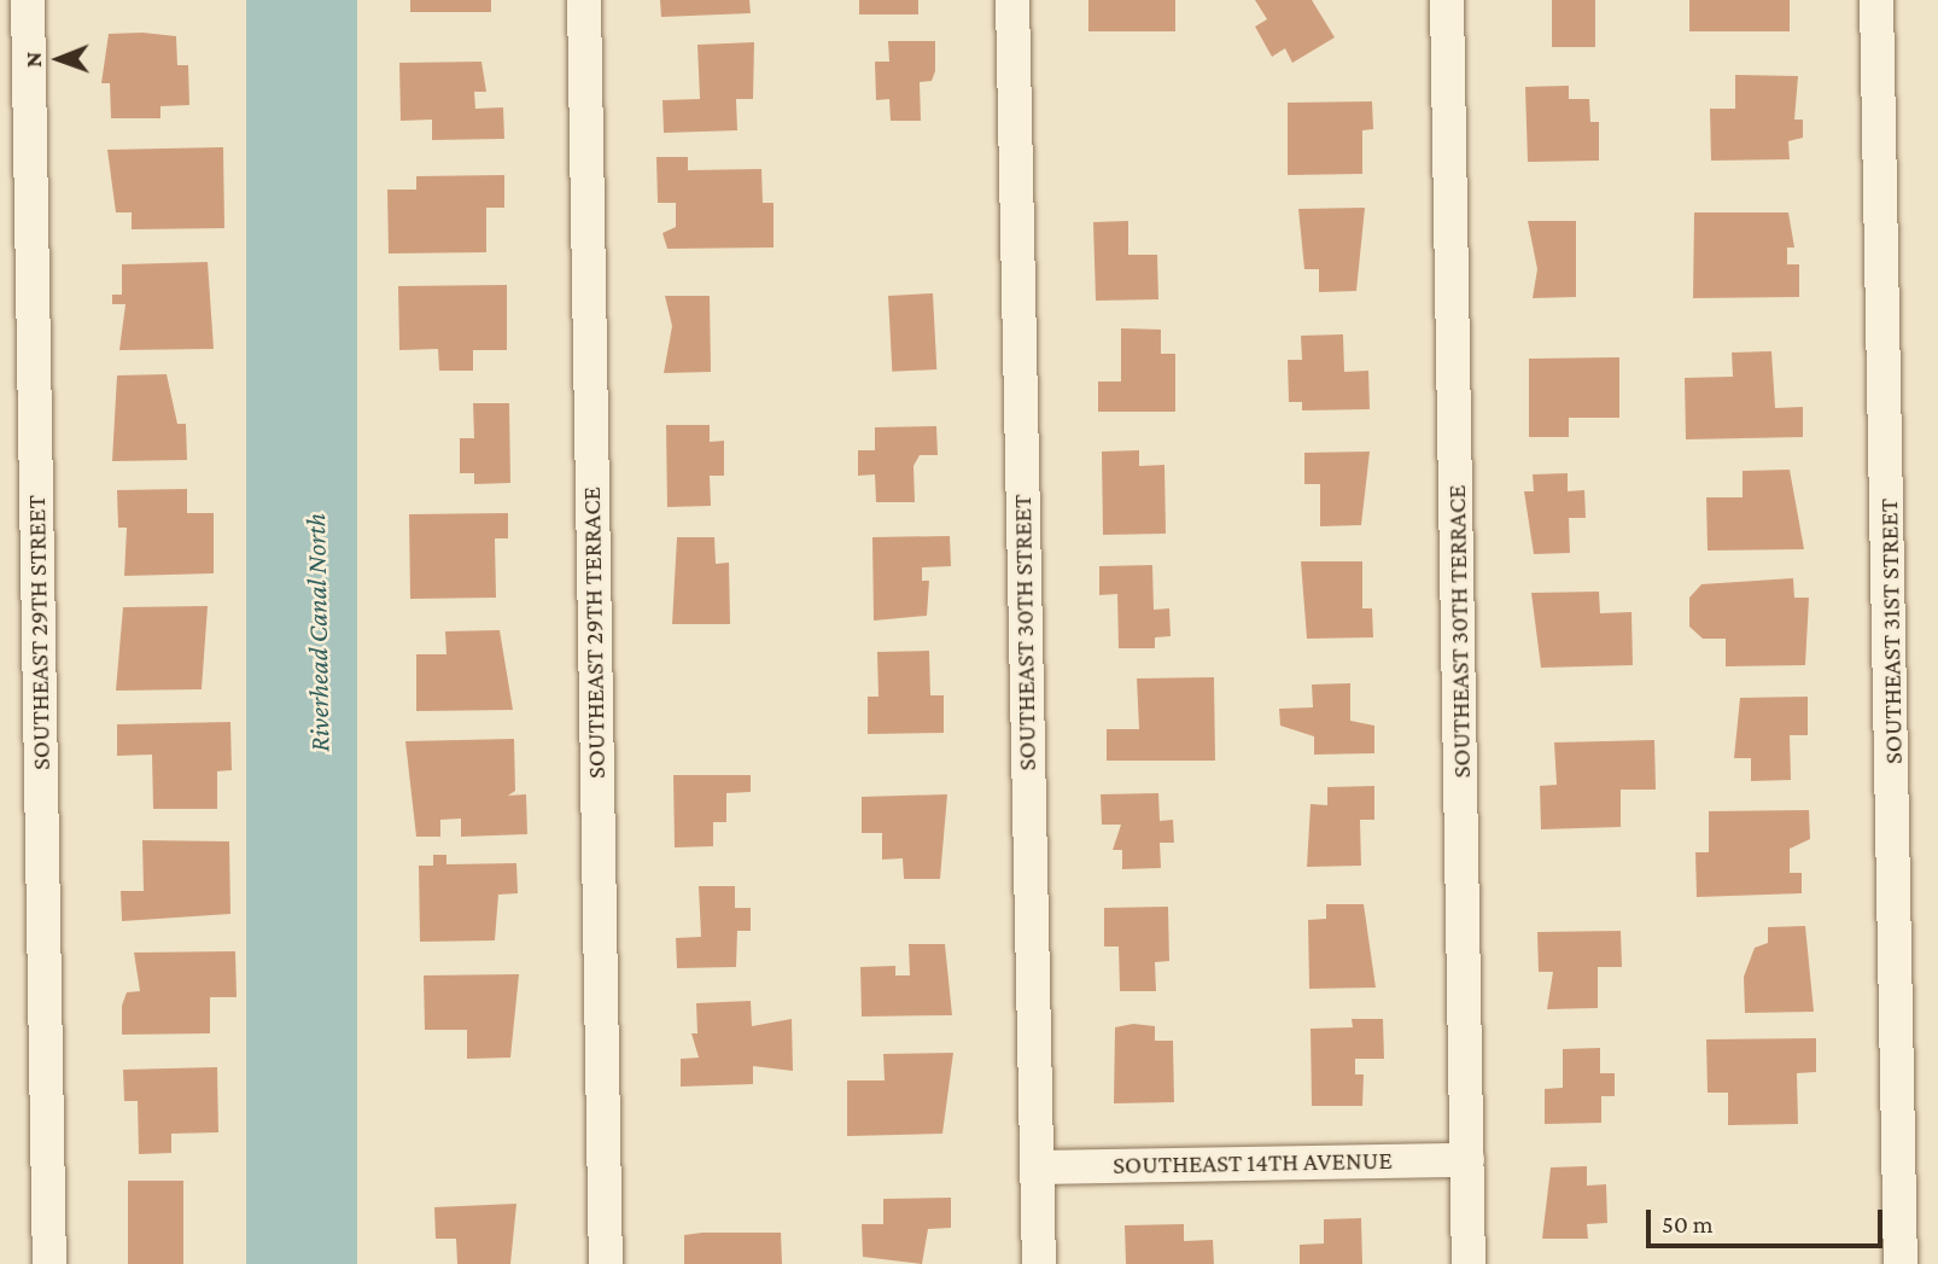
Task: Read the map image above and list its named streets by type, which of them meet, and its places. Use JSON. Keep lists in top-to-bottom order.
{
  "streets": {
    "street": [
      "SOUTHEAST 30TH TERRACE",
      "SOUTHEAST 31ST STREET",
      "SOUTHEAST 29TH STREET",
      "SOUTHEAST 29TH TERRACE",
      "SOUTHEAST 30TH STREET",
      "SOUTHEAST 14TH AVENUE"
    ]
  },
  "crossings": [
    ["SOUTHEAST 30TH TERRACE", "SOUTHEAST 14TH AVENUE"],
    ["SOUTHEAST 30TH STREET", "SOUTHEAST 14TH AVENUE"]
  ],
  "water": ["Riverhead Canal North"],
  "scale_bar": "50 m",
  "north": "left"
}
